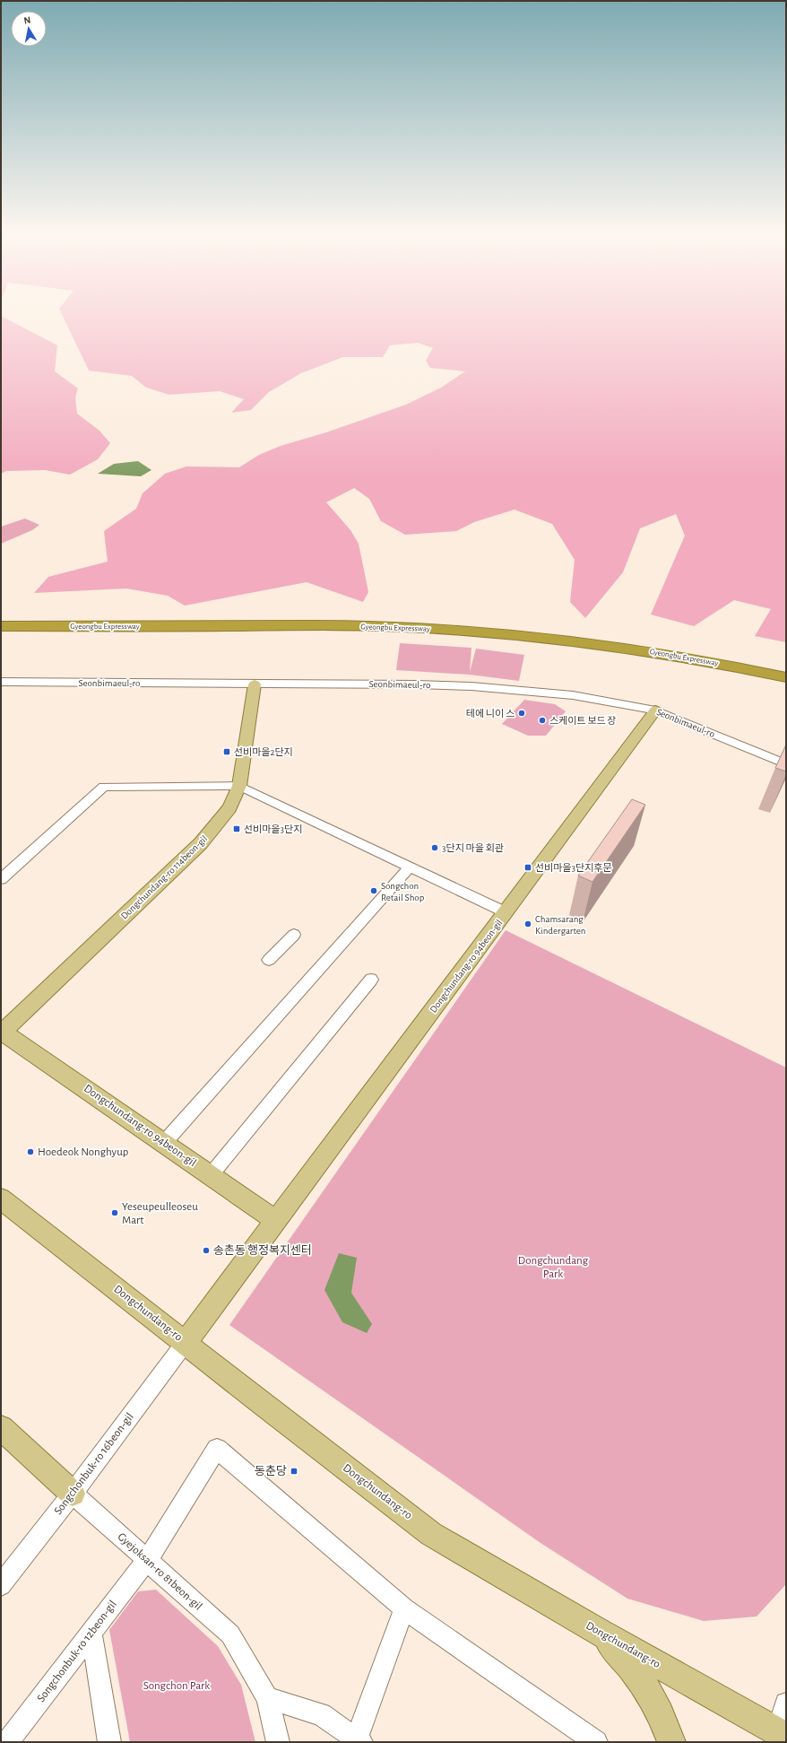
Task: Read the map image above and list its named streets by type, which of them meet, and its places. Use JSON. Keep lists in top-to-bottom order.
{
  "streets": {
    "highway": ["Gyeongbu Expressway"],
    "main road": [
      "Dongchundang-ro 114beon-gil",
      "Dongchundang-ro 94beon-gil",
      "Dongchundang-ro",
      "Gyejoksan-ro 81beon-gil"
    ],
    "street": ["Seonbimaeul-ro", "Songchonbuk-ro 16beon-gil", "Songchonbuk-ro 12beon-gil"]
  },
  "crossings": [
    ["Seonbimaeul-ro", "Dongchundang-ro 114beon-gil"],
    ["Seonbimaeul-ro", "Dongchundang-ro 94beon-gil"],
    ["Dongchundang-ro 114beon-gil", "Dongchundang-ro 94beon-gil"],
    ["Dongchundang-ro 94beon-gil", "Dongchundang-ro"],
    ["Dongchundang-ro 94beon-gil", "Songchonbuk-ro 16beon-gil"],
    ["Dongchundang-ro", "Songchonbuk-ro 16beon-gil"],
    ["Songchonbuk-ro 16beon-gil", "Gyejoksan-ro 81beon-gil"],
    ["Gyejoksan-ro 81beon-gil", "Songchonbuk-ro 12beon-gil"]
  ],
  "parks": ["Dongchundang Park", "Songchon Park"],
  "places": {
    "other": [
      "테에 니이 스",
      "스케이트 보드 장",
      "3단지 마을 회관",
      "Songchon Retail Shop",
      "Chamsarang Kindergarten",
      "Hoedeok Nonghyup",
      "Yeseupeulleoseu Mart",
      "송촌동 행정복지센터"
    ],
    "transit": [
      "선비마을2단지",
      "선비마을3단지",
      "선비마을3단지후문",
      "동춘당"
    ]
  },
  "north": "top"
}
